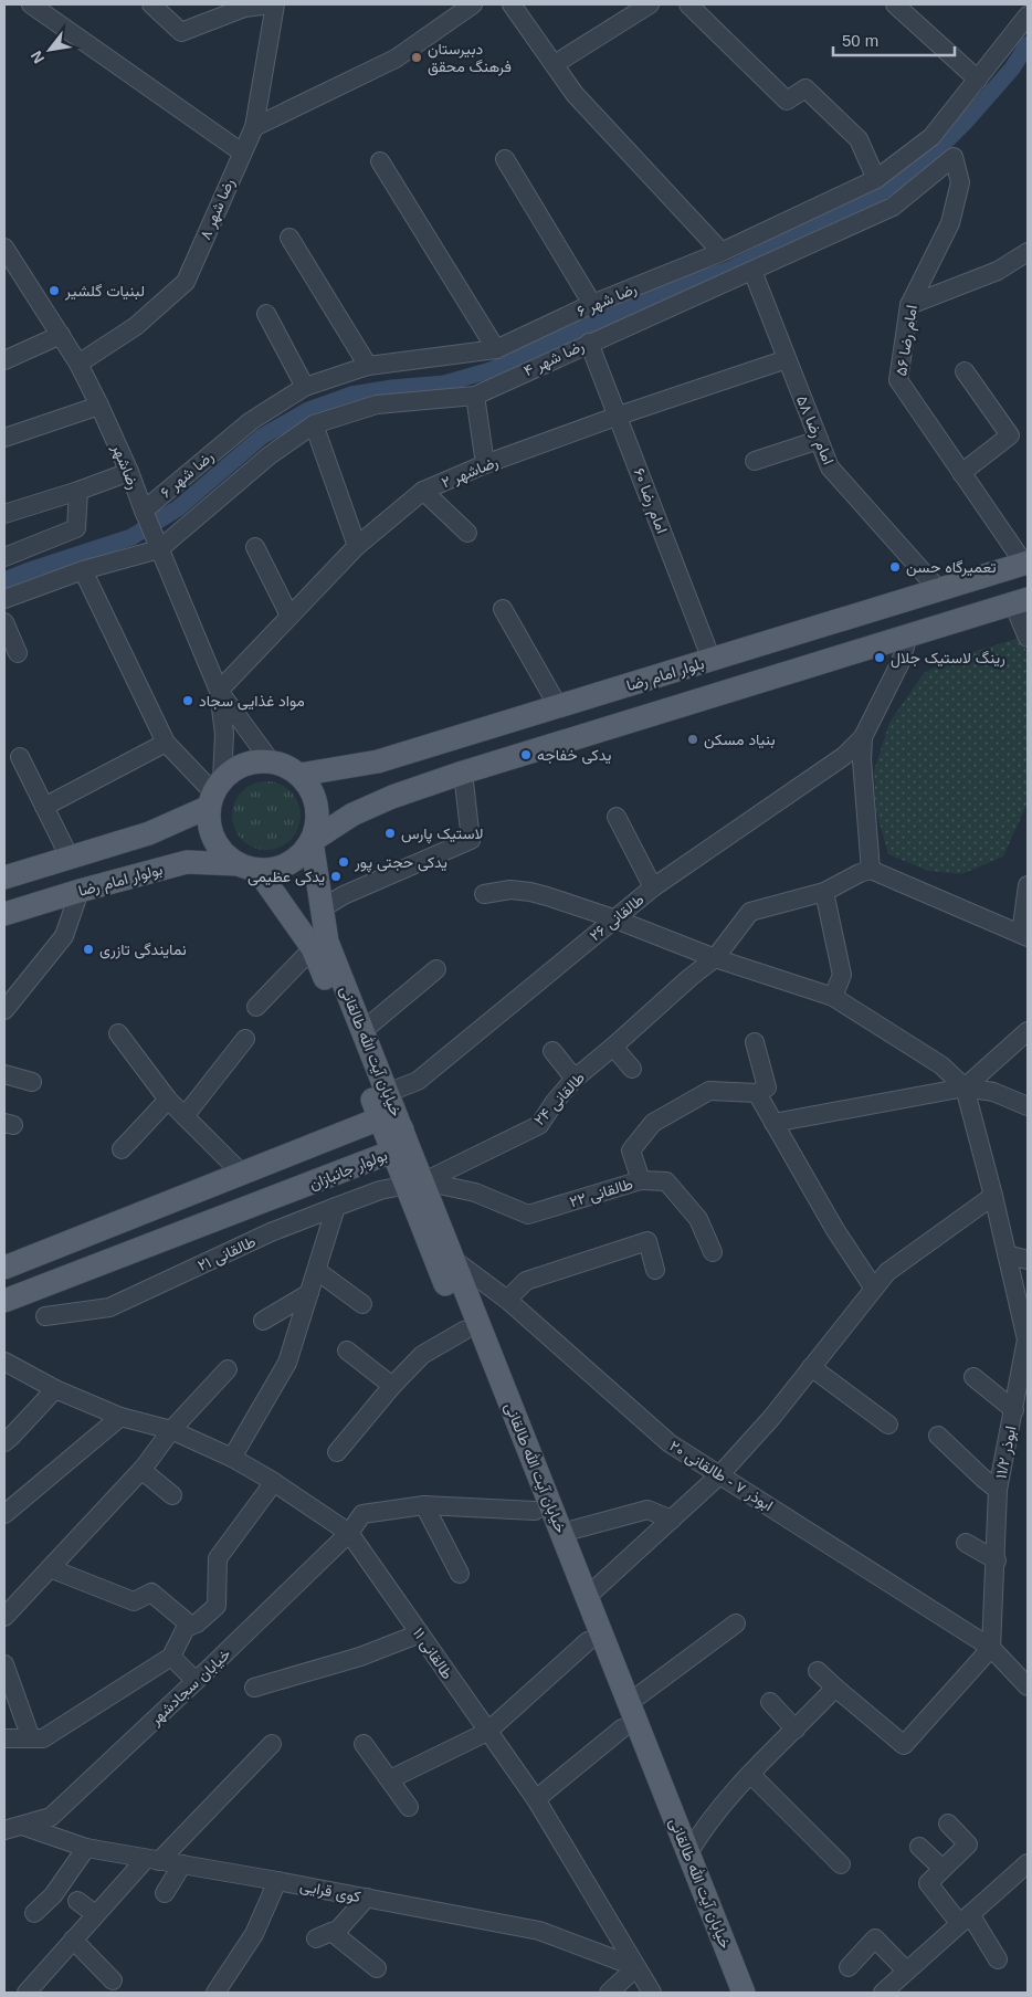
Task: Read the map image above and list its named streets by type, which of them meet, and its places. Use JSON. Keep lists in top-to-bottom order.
{
  "streets": {
    "main road": [
      "بلوار امام رضا",
      "بولوار امام رضا",
      "خیابان آیت الله طالقانی",
      "بولوار جانبازان"
    ],
    "street": [
      "رضا شهر ۸",
      "رضا شهر ۶",
      "امام رضا ۵۶",
      "رضا شهر ۴",
      "امام رضا ۵۸",
      "رضاشهر",
      "رضاشهر ۲",
      "امام رضا ۶۰",
      "طالقانی ۲۶",
      "طالقانی ۲۴",
      "طالقانی ۲۲",
      "طالقانی ۲۱",
      "ابوذر ۱۱/۲",
      "ابوذر ۷ - طالقانی ۲۰",
      "طالقانی ۱۱",
      "خیابان سجادشهر",
      "کوی قرایی"
    ]
  },
  "crossings": [
    ["رضا شهر ۸", "رضاشهر"],
    ["رضا شهر ۶", "رضاشهر"],
    ["امام رضا ۵۶", "رضا شهر ۴"],
    ["امام رضا ۵۶", "بلوار امام رضا"],
    ["رضا شهر ۴", "امام رضا ۵۸"],
    ["رضا شهر ۴", "رضاشهر"],
    ["رضا شهر ۴", "امام رضا ۶۰"],
    ["امام رضا ۵۸", "رضاشهر ۲"],
    ["امام رضا ۵۸", "بلوار امام رضا"],
    ["رضاشهر", "رضاشهر ۲"],
    ["رضاشهر ۲", "امام رضا ۶۰"],
    ["امام رضا ۶۰", "بلوار امام رضا"],
    ["بلوار امام رضا", "بولوار امام رضا"],
    ["طالقانی ۲۶", "خیابان آیت الله طالقانی"],
    ["طالقانی ۲۶", "بولوار جانبازان"],
    ["خیابان آیت الله طالقانی", "طالقانی ۲۴"],
    ["خیابان آیت الله طالقانی", "بولوار جانبازان"],
    ["خیابان آیت الله طالقانی", "طالقانی ۲۲"],
    ["خیابان آیت الله طالقانی", "طالقانی ۲۱"],
    ["خیابان آیت الله طالقانی", "ابوذر ۷ - طالقانی ۲۰"],
    ["خیابان آیت الله طالقانی", "خیابان سجادشهر"],
    ["طالقانی ۲۴", "طالقانی ۲۲"],
    ["طالقانی ۲۴", "طالقانی ۲۱"],
    ["طالقانی ۲۲", "طالقانی ۲۱"],
    ["ابوذر ۱۱/۲", "ابوذر ۷ - طالقانی ۲۰"],
    ["طالقانی ۱۱", "خیابان سجادشهر"],
    ["طالقانی ۱۱", "کوی قرایی"],
    ["خیابان سجادشهر", "کوی قرایی"]
  ],
  "places": [
    "دبیرستان فرهنگ محقق",
    "لبنیات گلشیر",
    "تعمیرگاه حسن",
    "رینگ لاستیک جلال",
    "مواد غذایی سجاد",
    "بنیاد مسکن",
    "یدکی خفاجه",
    "لاستیک پارس",
    "یدکی حجتی پور",
    "یدکی عظیمی",
    "نمایندگی تازری"
  ],
  "scale_bar": "50 m",
  "north": "bottom left"
}
